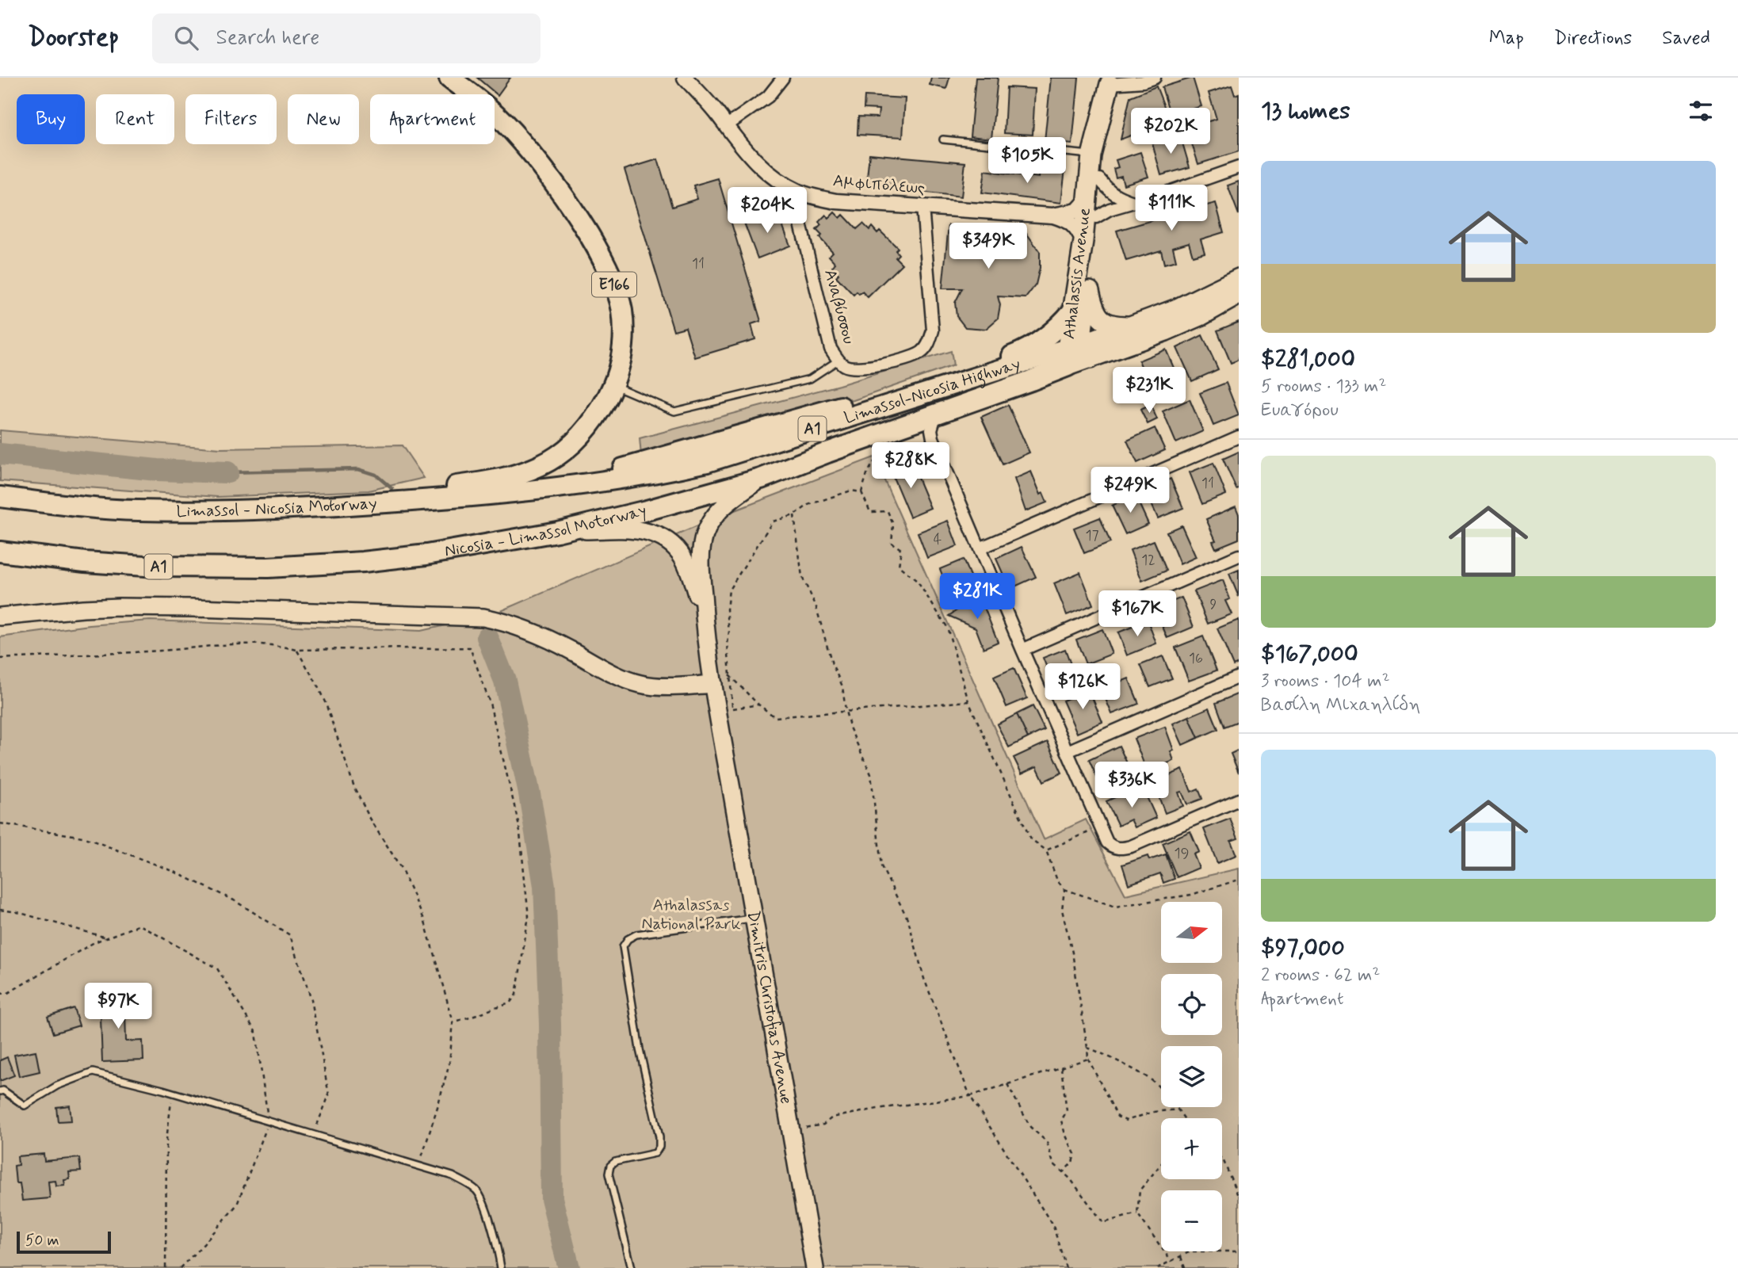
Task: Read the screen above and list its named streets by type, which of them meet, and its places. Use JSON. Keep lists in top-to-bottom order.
{
  "streets": {
    "highway": [
      "E166",
      "Limassol-Nicosia Highway",
      "A1",
      "Limassol - Nicosia Motorway",
      "Nicosia - Limassol Motorway"
    ],
    "main road": ["Athalassis Avenue", "Dimitris Christofias Avenue"],
    "street": ["Αμφιπόλεως", "Αναβύσσου"]
  },
  "crossings": [
    ["Αμφιπόλεως", "Athalassis Avenue"],
    ["Αμφιπόλεως", "Αναβύσσου"],
    ["Athalassis Avenue", "Limassol-Nicosia Highway"],
    ["Athalassis Avenue", "A1"],
    ["Athalassis Avenue", "Nicosia - Limassol Motorway"],
    ["E166", "Limassol - Nicosia Motorway"],
    ["Limassol-Nicosia Highway", "A1"],
    ["Limassol-Nicosia Highway", "Limassol - Nicosia Motorway"],
    ["Limassol-Nicosia Highway", "Nicosia - Limassol Motorway"],
    ["A1", "Nicosia - Limassol Motorway"],
    ["Nicosia - Limassol Motorway", "Dimitris Christofias Avenue"]
  ],
  "parks": ["Athalassas National Park"],
  "house_numbers": [
    "11",
    "11",
    "17",
    "4",
    "12",
    "9",
    "16",
    "19"
  ],
  "scale_bar": "50 m",
  "north": "right",
  "page": {
    "header": "Doorstep",
    "search": "Search here",
    "nav": ["Map", "Directions", "Saved"],
    "heading": "13 homes",
    "chip": [
      "Buy",
      "Rent",
      "Filters",
      "New",
      "Apartment"
    ],
    "price": [
      "$202K",
      "$105K",
      "$111K",
      "$204K",
      "$349K",
      "$231K",
      "$288K",
      "$249K",
      "$281K",
      "$167K",
      "$126K",
      "$336K",
      "$97K"
    ],
    "list": [
      {
        "name": "$281,000",
        "note": "5 rooms · 133 m² · Ευαγόρου"
      },
      {
        "name": "$167,000",
        "note": "3 rooms · 104 m² · Βασίλη Μιχαηλίδη"
      },
      {
        "name": "$97,000",
        "note": "2 rooms · 62 m² · Apartment"
      }
    ],
    "map_buttons": ["+", "−"],
    "scale": "50 m"
  }
}
